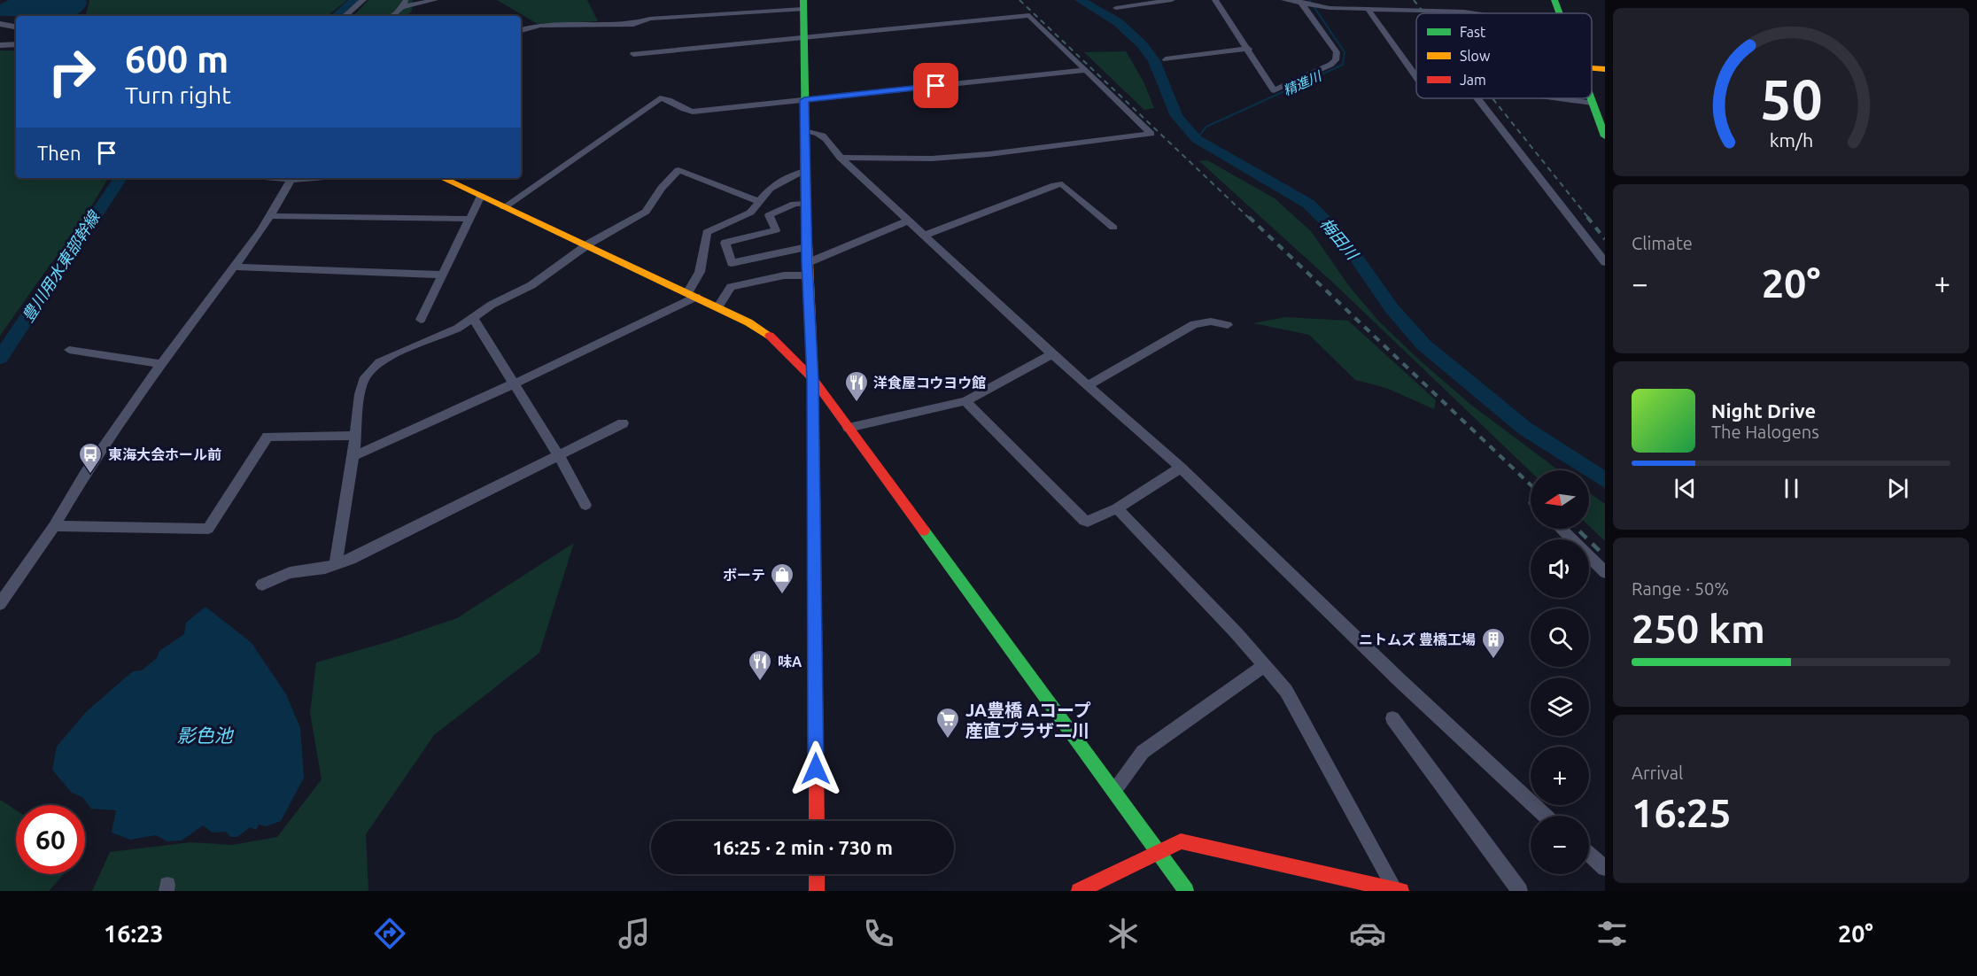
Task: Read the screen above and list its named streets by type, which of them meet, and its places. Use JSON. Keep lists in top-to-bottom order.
{
  "water": [
    "精進川",
    "梅田川",
    "豊川用水東部幹線",
    "影色池"
  ],
  "places": {
    "restaurant": ["洋食屋コウヨウ館", "味A"],
    "bus stop": ["東海大会ホール前"],
    "shop": ["ボーテ"],
    "building": ["ニトムズ 豊橋工場"],
    "supermarket": ["JA豊橋 Aコープ 産直プラザ二川"]
  },
  "legend": ["Fast", "Slow", "Jam"],
  "north": "left",
  "page": {
    "turn": ["600 m", "Turn right"],
    "then": "Then",
    "tile": [
      "Climate",
      ["Range · 50%", "250 km"],
      ["Arrival", "16:25"]
    ],
    "heat": ["−", "20°", "+"],
    "song": ["Night Drive", "The Halogens"],
    "map_buttons": ["+", "−"],
    "limit": "60",
    "trip": "16:25 · 2 min · 730 m",
    "tabs": ["16:23", "20°"],
    "gauge": ["50", "km/h"]
  }
}
